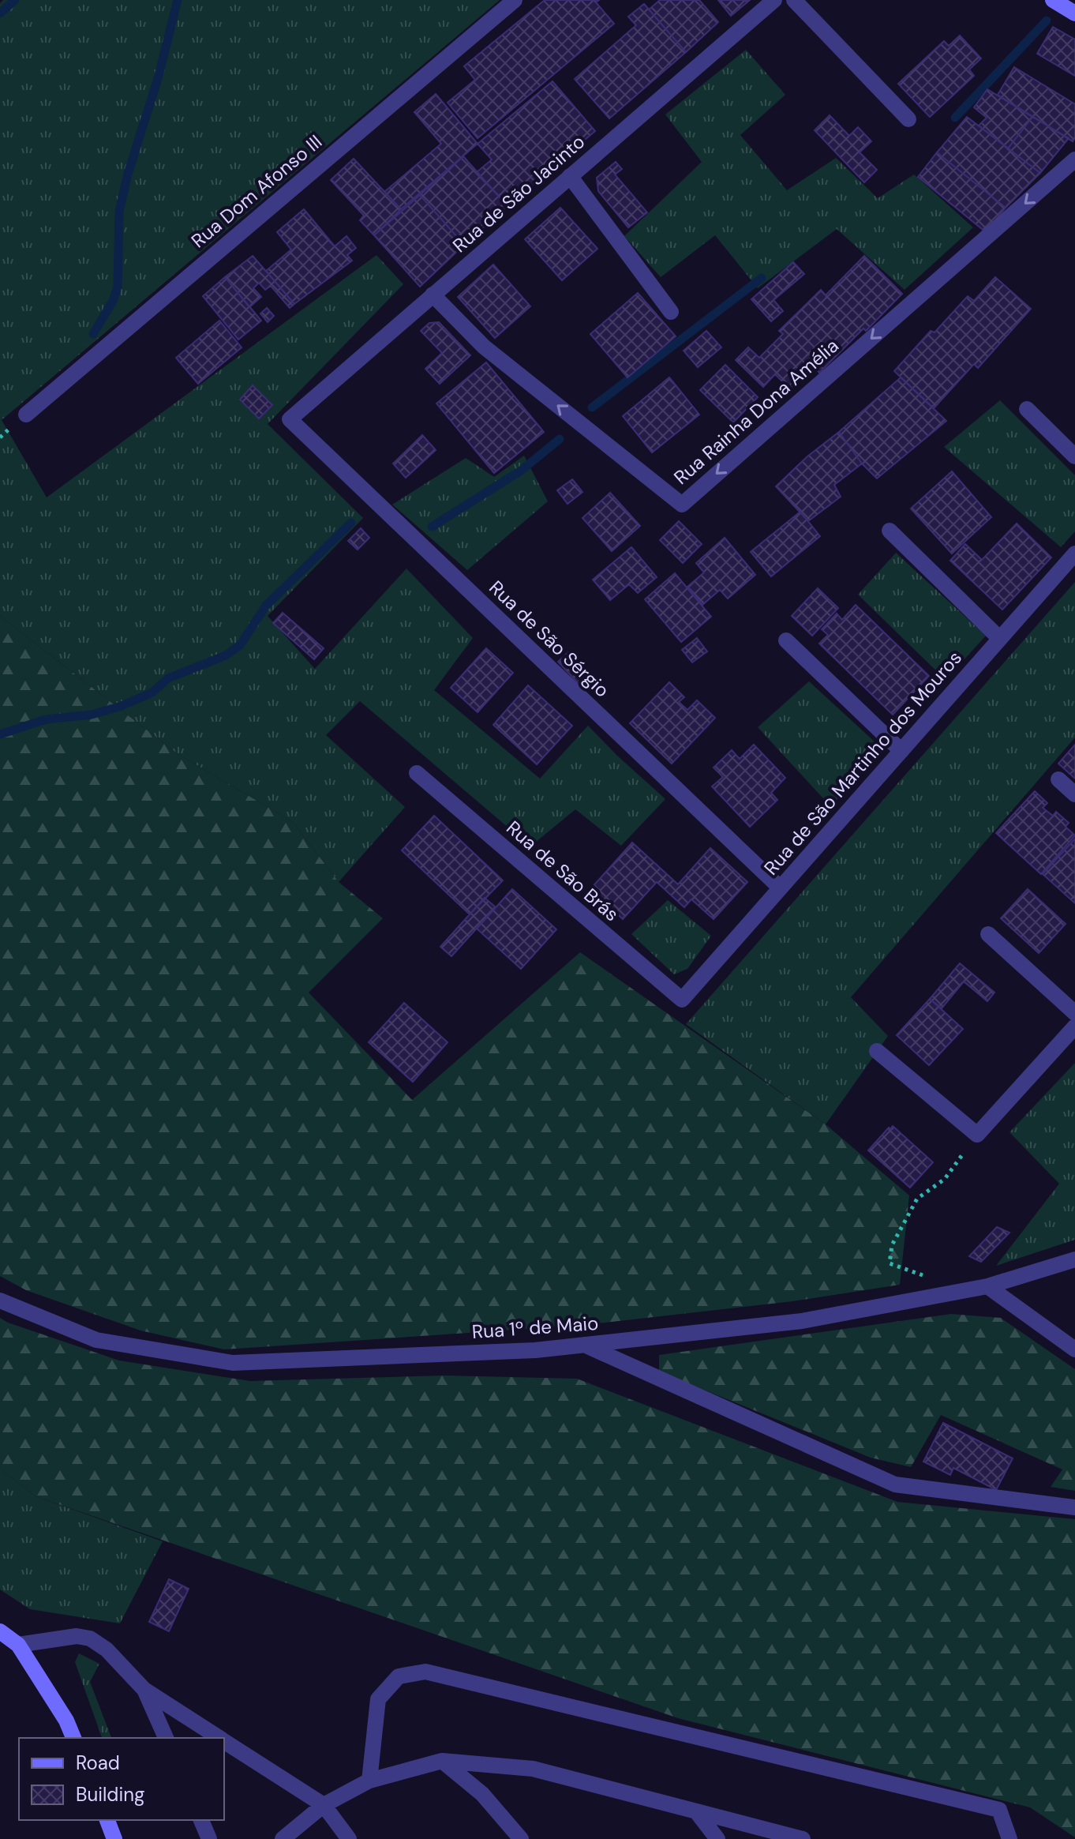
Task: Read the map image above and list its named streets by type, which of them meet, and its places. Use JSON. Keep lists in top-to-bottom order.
{
  "streets": {
    "street": [
      "Rua Dom Afonso III",
      "Rua de São Jacinto",
      "Rua Rainha Dona Amélia",
      "Rua de São Sérgio",
      "Rua de São Martinho dos Mouros",
      "Rua de São Brás",
      "Rua 1º de Maio"
    ]
  },
  "crossings": [
    ["Rua de São Jacinto", "Rua Rainha Dona Amélia"],
    ["Rua de São Jacinto", "Rua de São Sérgio"],
    ["Rua de São Sérgio", "Rua de São Martinho dos Mouros"],
    ["Rua de São Martinho dos Mouros", "Rua de São Brás"]
  ],
  "legend": ["Road", "Building"]
}
